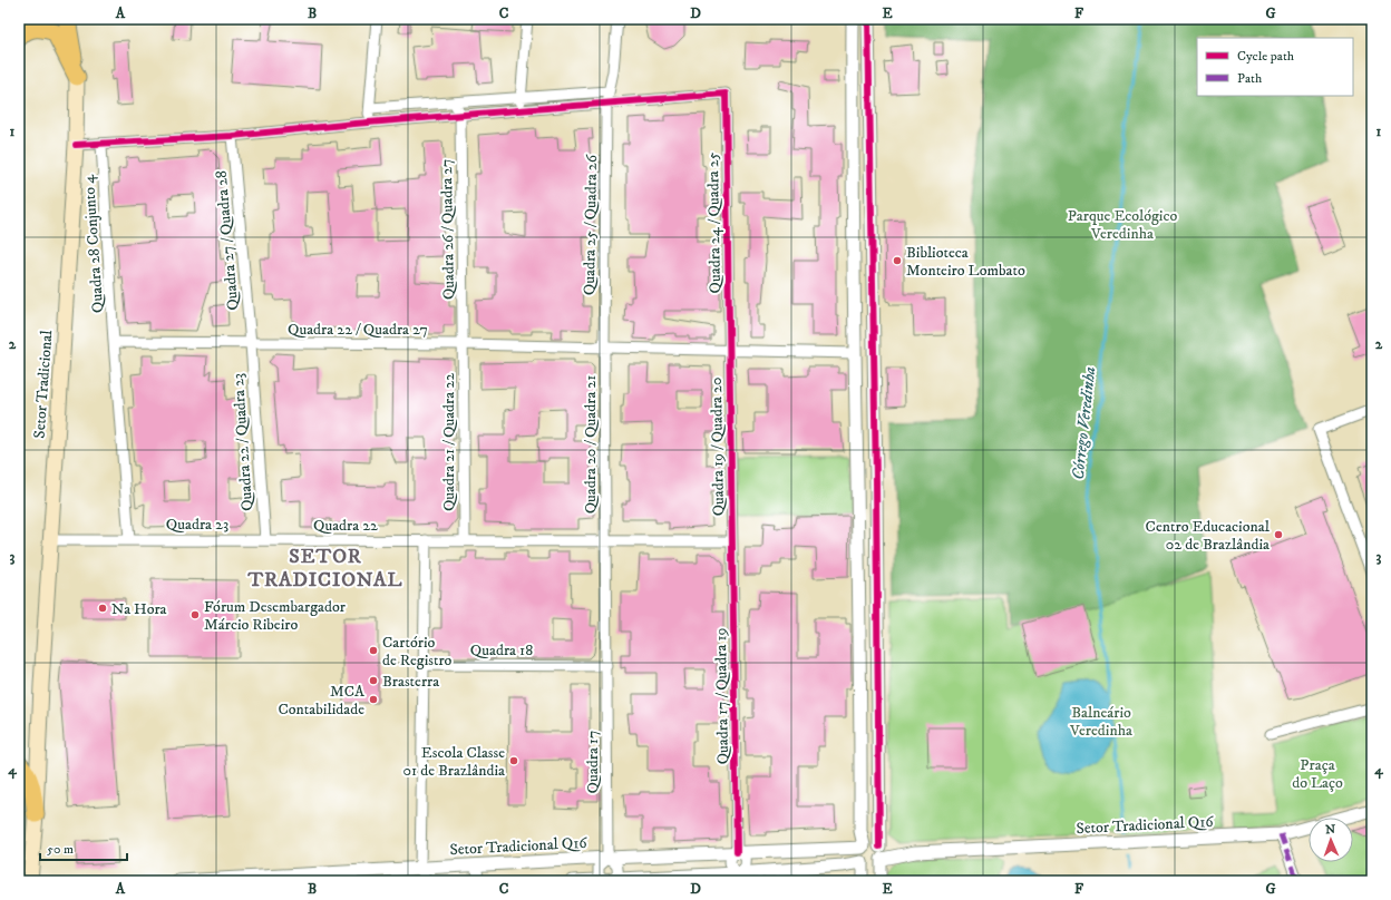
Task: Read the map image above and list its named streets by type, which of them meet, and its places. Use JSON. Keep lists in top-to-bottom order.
{
  "streets": {
    "main road": ["Setor Tradicional"],
    "street": [
      "Quadra 24 / Quadra 25",
      "Quadra 25 / Quadra 26",
      "Quadra 26 / Quadra 27",
      "Quadra 27 / Quadra 28",
      "Quadra 28 Conjunto 4",
      "Quadra 22 / Quadra 27",
      "Quadra 22 / Quadra 23",
      "Quadra 21 / Quadra 22",
      "Quadra 20 / Quadra 21",
      "Quadra 19 / Quadra 20",
      "Quadra 23",
      "Quadra 22",
      "Quadra 18",
      "Quadra 17 / Quadra 19",
      "Quadra 17",
      "Setor Tradicional Q16"
    ]
  },
  "crossings": [
    ["Quadra 24 / Quadra 25", "Quadra 25 / Quadra 26"],
    ["Quadra 24 / Quadra 25", "Quadra 22 / Quadra 27"],
    ["Quadra 24 / Quadra 25", "Quadra 19 / Quadra 20"],
    ["Quadra 25 / Quadra 26", "Quadra 22 / Quadra 27"],
    ["Quadra 25 / Quadra 26", "Quadra 20 / Quadra 21"],
    ["Quadra 26 / Quadra 27", "Quadra 22 / Quadra 27"],
    ["Quadra 26 / Quadra 27", "Quadra 21 / Quadra 22"],
    ["Quadra 27 / Quadra 28", "Quadra 22 / Quadra 27"],
    ["Quadra 27 / Quadra 28", "Quadra 22 / Quadra 23"],
    ["Quadra 28 Conjunto 4", "Quadra 22 / Quadra 27"],
    ["Quadra 28 Conjunto 4", "Quadra 23"],
    ["Quadra 22 / Quadra 27", "Quadra 22 / Quadra 23"],
    ["Quadra 22 / Quadra 27", "Quadra 21 / Quadra 22"],
    ["Quadra 22 / Quadra 27", "Quadra 20 / Quadra 21"],
    ["Quadra 22 / Quadra 27", "Quadra 19 / Quadra 20"],
    ["Setor Tradicional", "Quadra 23"],
    ["Quadra 22 / Quadra 23", "Quadra 23"],
    ["Quadra 22 / Quadra 23", "Quadra 22"],
    ["Quadra 20 / Quadra 21", "Quadra 18"],
    ["Quadra 20 / Quadra 21", "Quadra 17"],
    ["Quadra 19 / Quadra 20", "Quadra 17 / Quadra 19"],
    ["Quadra 23", "Quadra 22"],
    ["Quadra 18", "Quadra 17"],
    ["Quadra 17 / Quadra 19", "Setor Tradicional Q16"],
    ["Quadra 17", "Setor Tradicional Q16"]
  ],
  "districts": ["SETOR TRADICIONAL"],
  "water": ["Córrego Veredinha"],
  "parks": ["Parque Ecológico Veredinha", "Balneário Veredinha", "Praça do Laço"],
  "places": [
    "Biblioteca Monteiro Lombato",
    "Centro Educacional 02 de Brazlândia",
    "Na Hora",
    "Fórum Desembargador Márcio Ribeiro",
    "Cartório de Registro",
    "Brasterra",
    "MCA Contabilidade",
    "Escola Classe 01 de Brazlândia"
  ],
  "legend": ["Cycle path", "Path"],
  "scale_bar": "50 m",
  "north": "top",
  "grid": {
    "columns": [
      "A",
      "B",
      "C",
      "D",
      "E",
      "F",
      "G"
    ],
    "rows": [
      "1",
      "2",
      "3",
      "4"
    ]
  }
}
